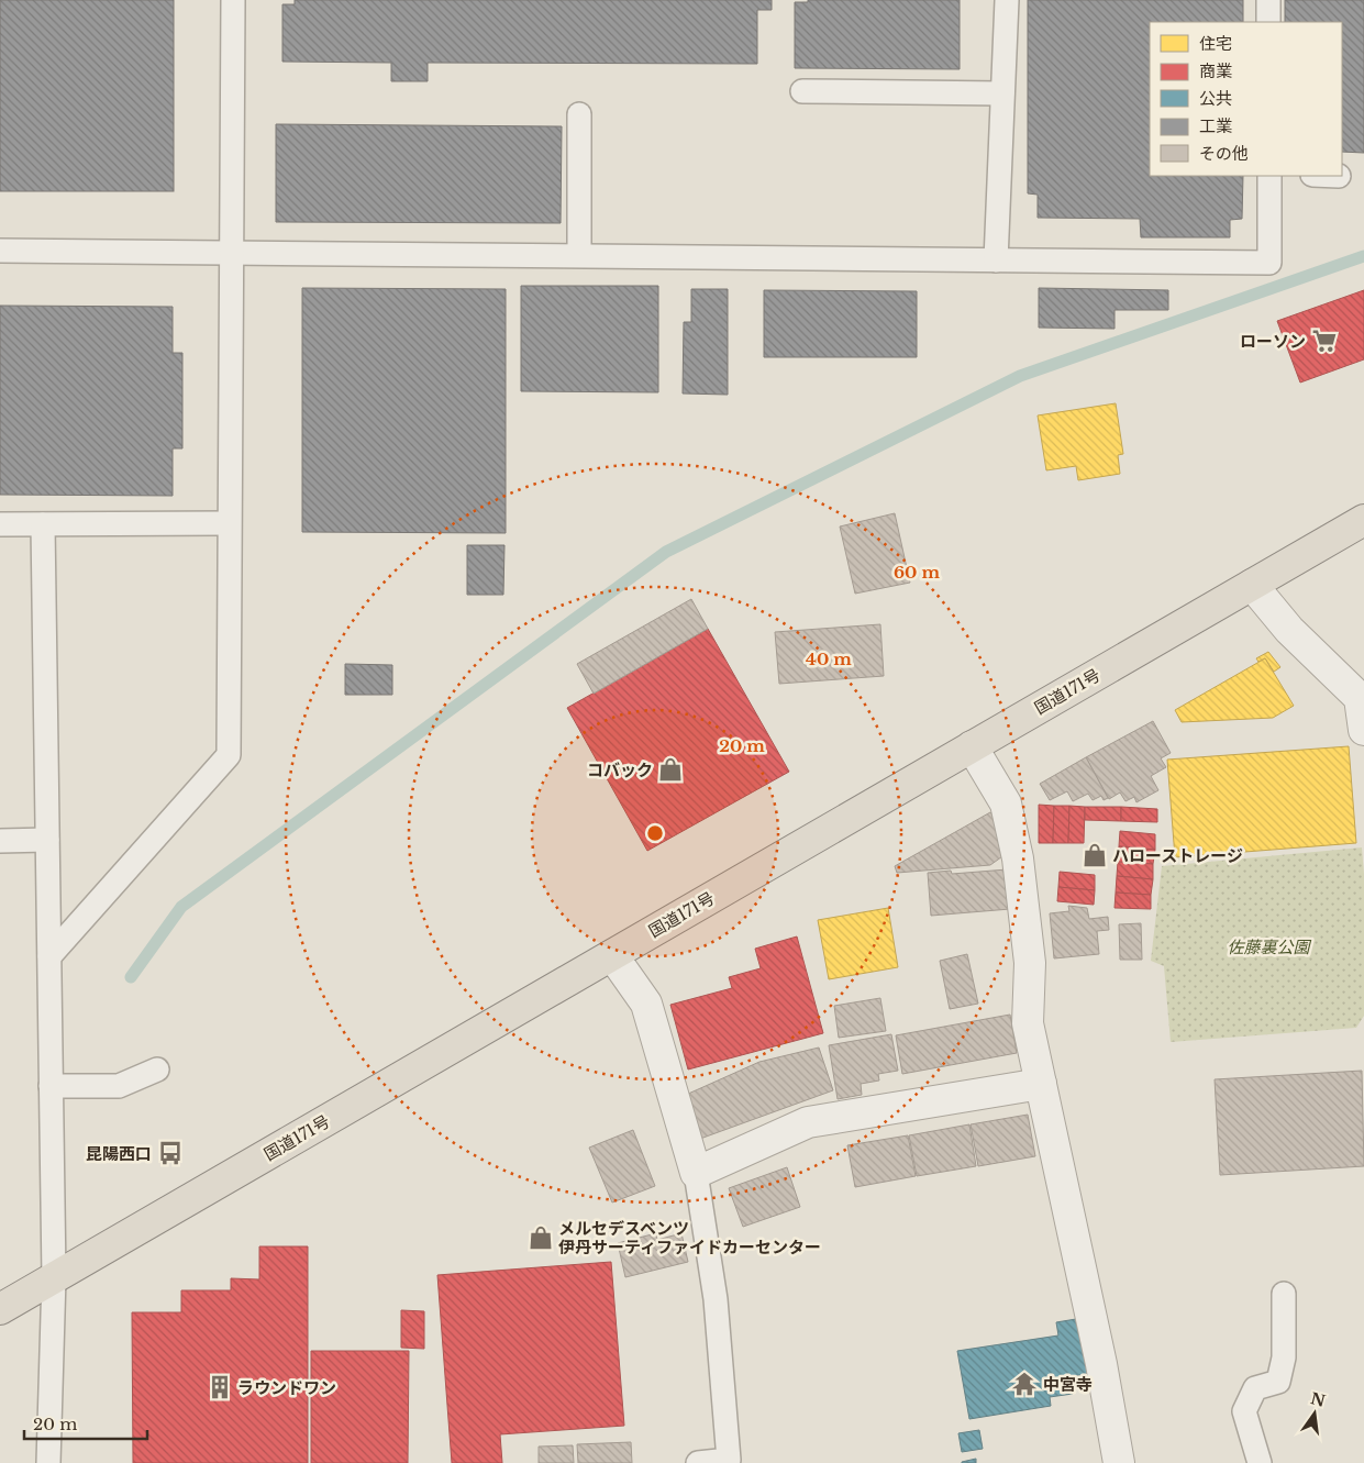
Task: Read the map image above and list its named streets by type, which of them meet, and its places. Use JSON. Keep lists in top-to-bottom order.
{
  "streets": {
    "highway": ["国道171号"]
  },
  "parks": ["佐藤裏公園"],
  "places": {
    "supermarket": ["ローソン"],
    "shop": ["コバック", "ハローストレージ", "メルセデスベンツ 伊丹サーティファイドカーセンター"],
    "bus stop": ["昆陽西口"],
    "temple": ["中宮寺"],
    "building": ["ラウンドワン"]
  },
  "legend": [
    "住宅",
    "商業",
    "公共",
    "工業",
    "その他"
  ],
  "scale_bar": "20 m",
  "north": "top",
  "rings": ["60 m", "40 m", "20 m"]
}
